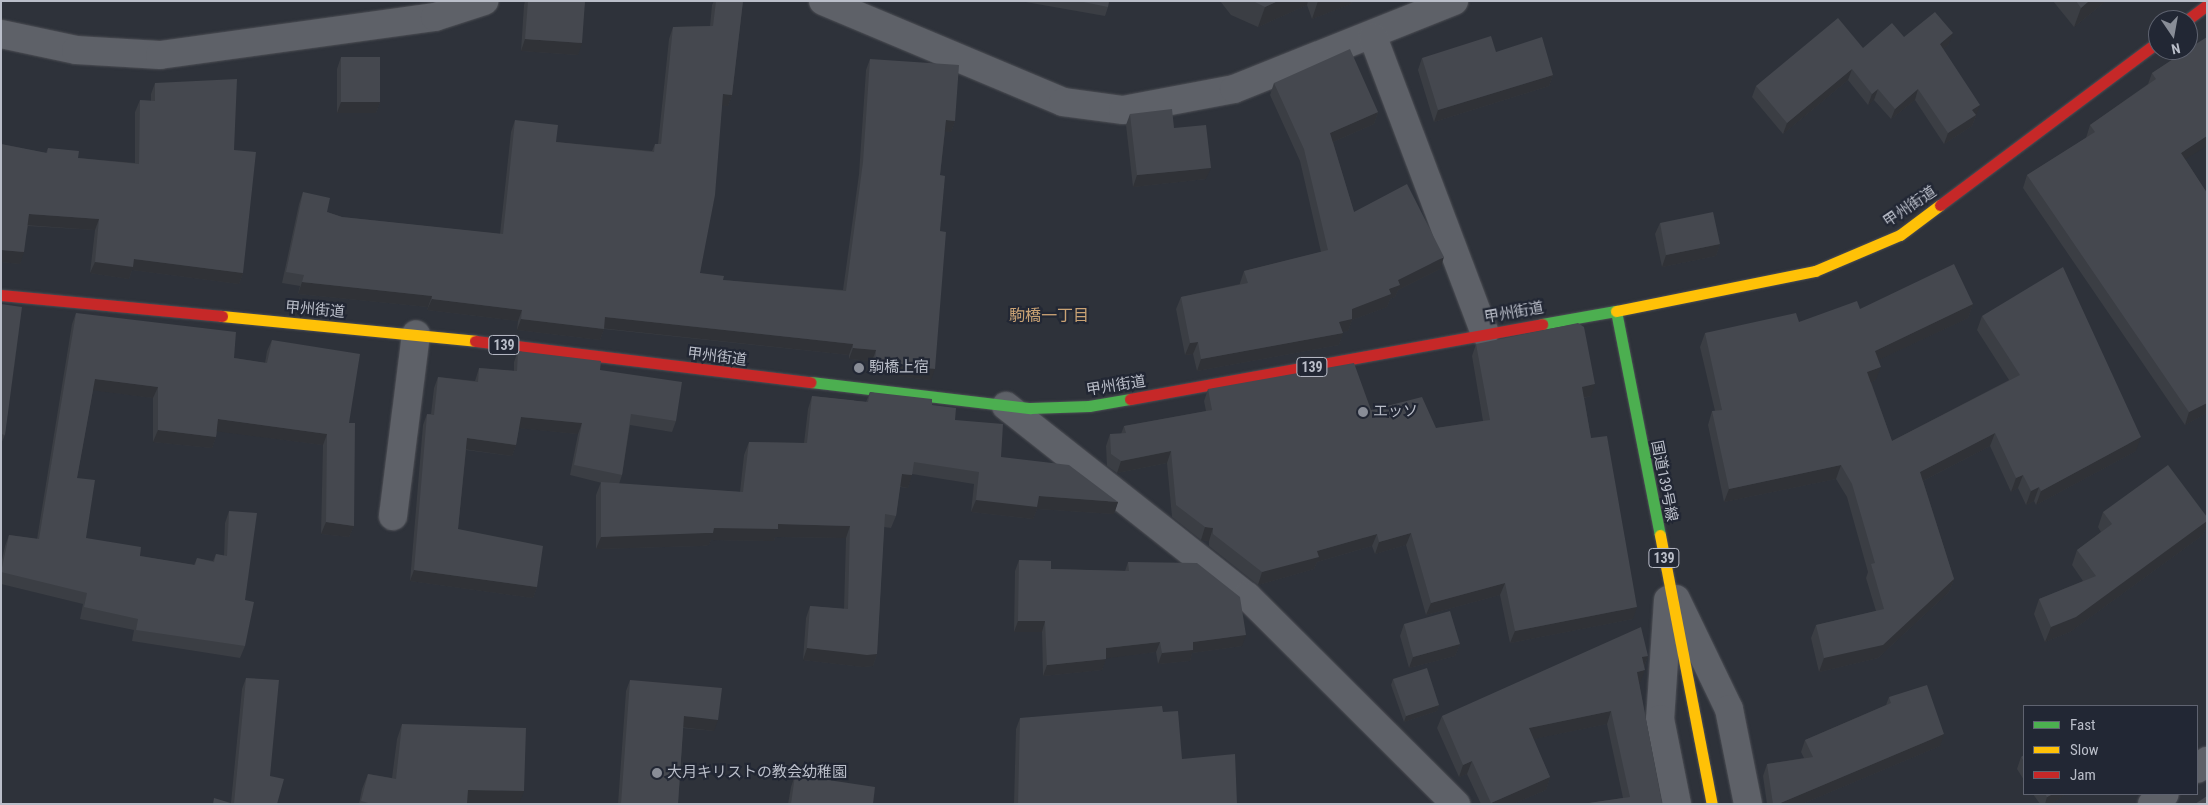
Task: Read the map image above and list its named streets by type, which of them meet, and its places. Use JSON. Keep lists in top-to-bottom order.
{
  "streets": {
    "main road": ["甲州街道", "139", "国道139号線"]
  },
  "crossings": [
    ["甲州街道", "国道139号線"]
  ],
  "districts": ["駒橋一丁目"],
  "places": ["駒橋上宿", "エッソ", "大月キリストの教会幼稚園"],
  "legend": ["Fast", "Slow", "Jam"],
  "north": "bottom"
}
